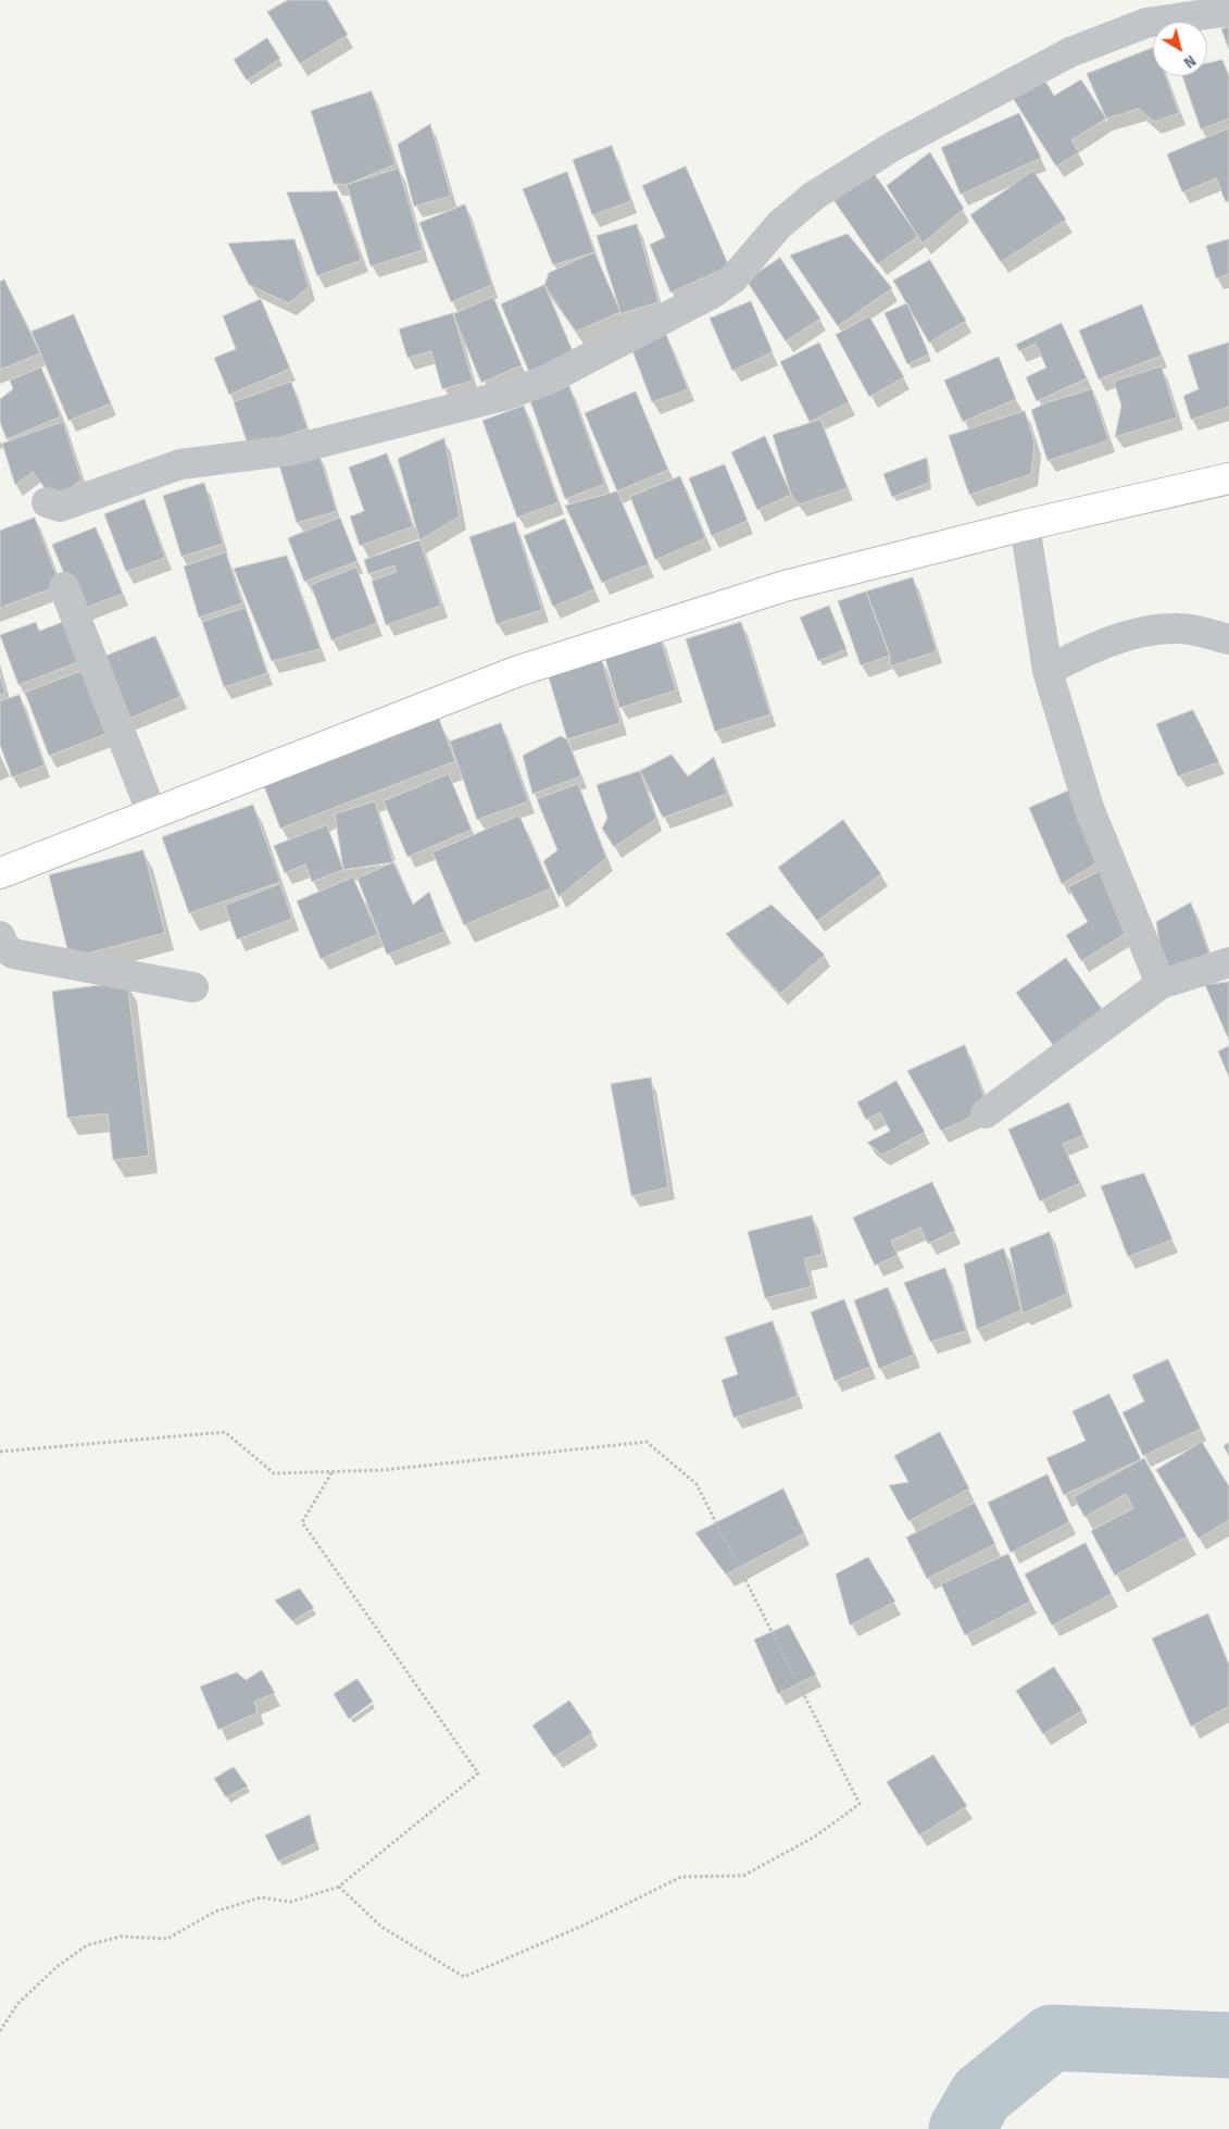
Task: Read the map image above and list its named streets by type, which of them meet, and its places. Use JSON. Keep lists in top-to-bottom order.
{
  "north": "bottom right"
}
